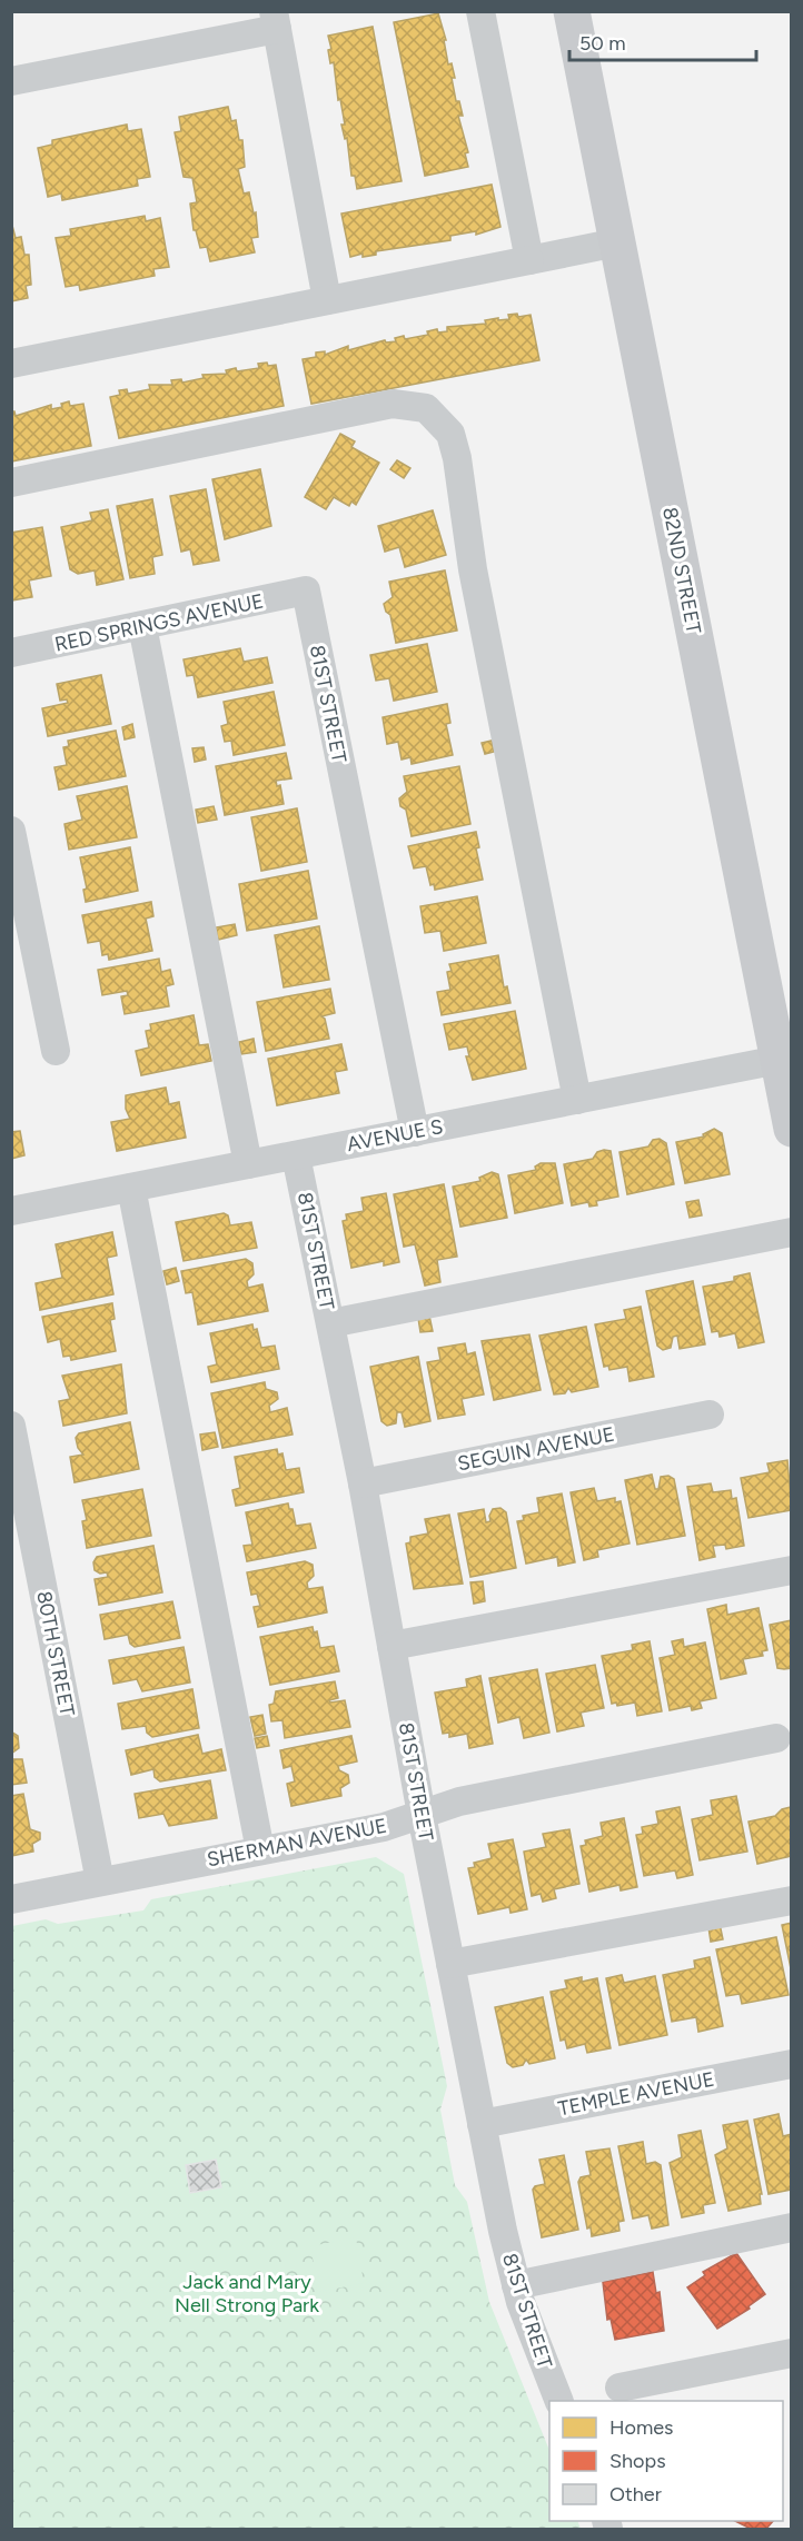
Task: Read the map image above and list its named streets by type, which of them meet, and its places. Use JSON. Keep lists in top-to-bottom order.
{
  "streets": {
    "main road": ["82ND STREET"],
    "street": [
      "RED SPRINGS AVENUE",
      "81ST STREET",
      "AVENUE S",
      "SEGUIN AVENUE",
      "80TH STREET",
      "SHERMAN AVENUE",
      "TEMPLE AVENUE"
    ]
  },
  "crossings": [
    ["82ND STREET", "AVENUE S"],
    ["RED SPRINGS AVENUE", "81ST STREET"],
    ["81ST STREET", "AVENUE S"],
    ["81ST STREET", "SEGUIN AVENUE"],
    ["81ST STREET", "SHERMAN AVENUE"],
    ["81ST STREET", "TEMPLE AVENUE"],
    ["80TH STREET", "SHERMAN AVENUE"]
  ],
  "parks": ["Jack and Mary Nell Strong Park"],
  "legend": ["Homes", "Shops", "Other"],
  "scale_bar": "50 m"
}
